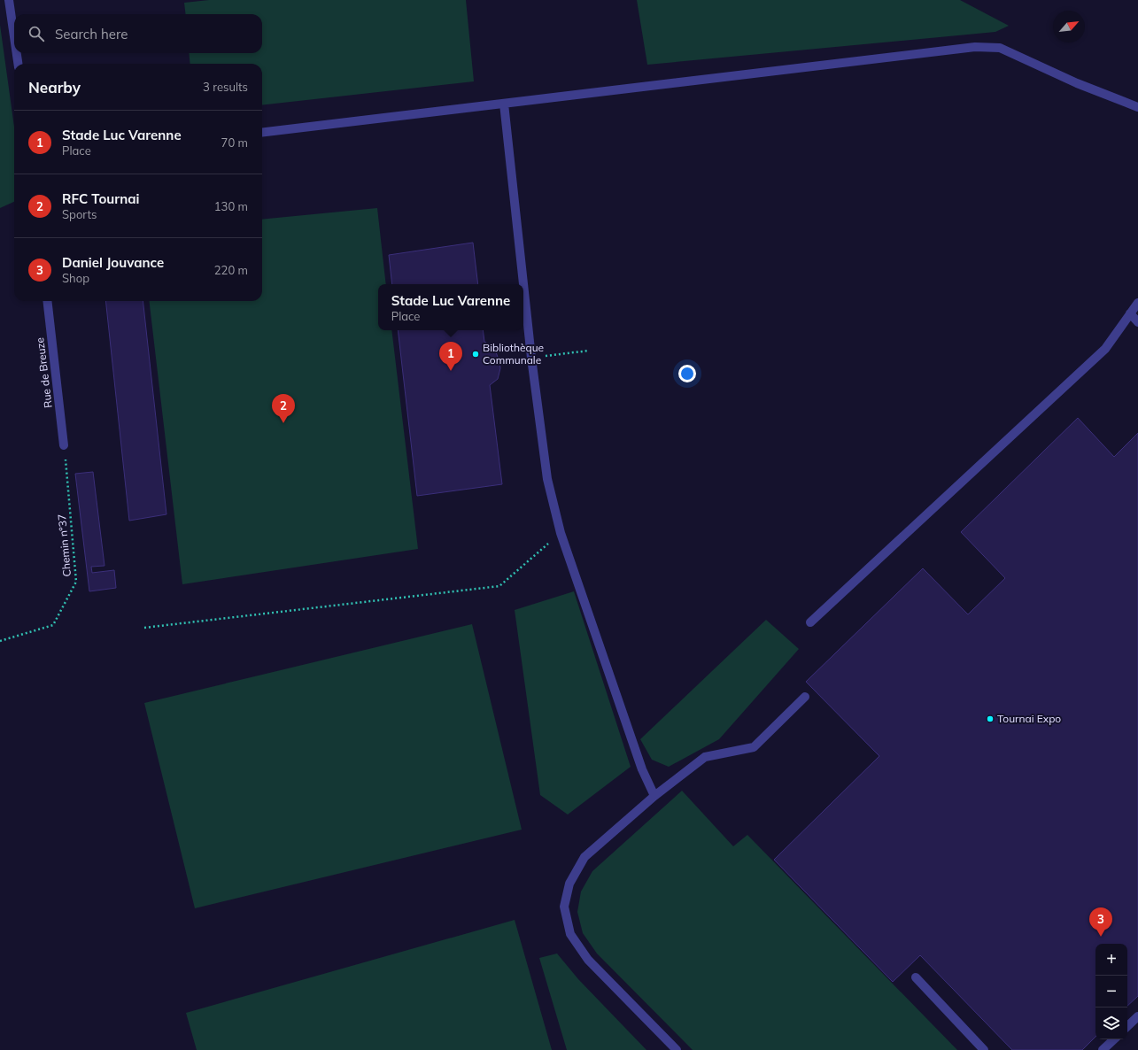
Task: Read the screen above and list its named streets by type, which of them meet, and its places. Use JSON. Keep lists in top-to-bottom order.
{
  "streets": {
    "street": ["Rue de Breuze"],
    "path": ["Chemin n°37"]
  },
  "crossings": [
    ["Rue de Breuze", "Chemin n°37"]
  ],
  "places": ["Bibliothèque Communale", "Tournai Expo"],
  "north": "top right",
  "page": {
    "search": "Search here",
    "heading": ["Nearby", "3 results"],
    "list": [
      {
        "mark": "1",
        "name": "Stade Luc Varenne",
        "note": "Place",
        "value": "70 m"
      },
      {
        "mark": "2",
        "name": "RFC Tournai",
        "note": "Sports",
        "value": "130 m"
      },
      {
        "mark": "3",
        "name": "Daniel Jouvance",
        "note": "Shop",
        "value": "220 m"
      }
    ],
    "popup": ["Stade Luc Varenne", "Place"],
    "pins": ["1", "2", "3"],
    "map_buttons": ["+", "−"]
  }
}
